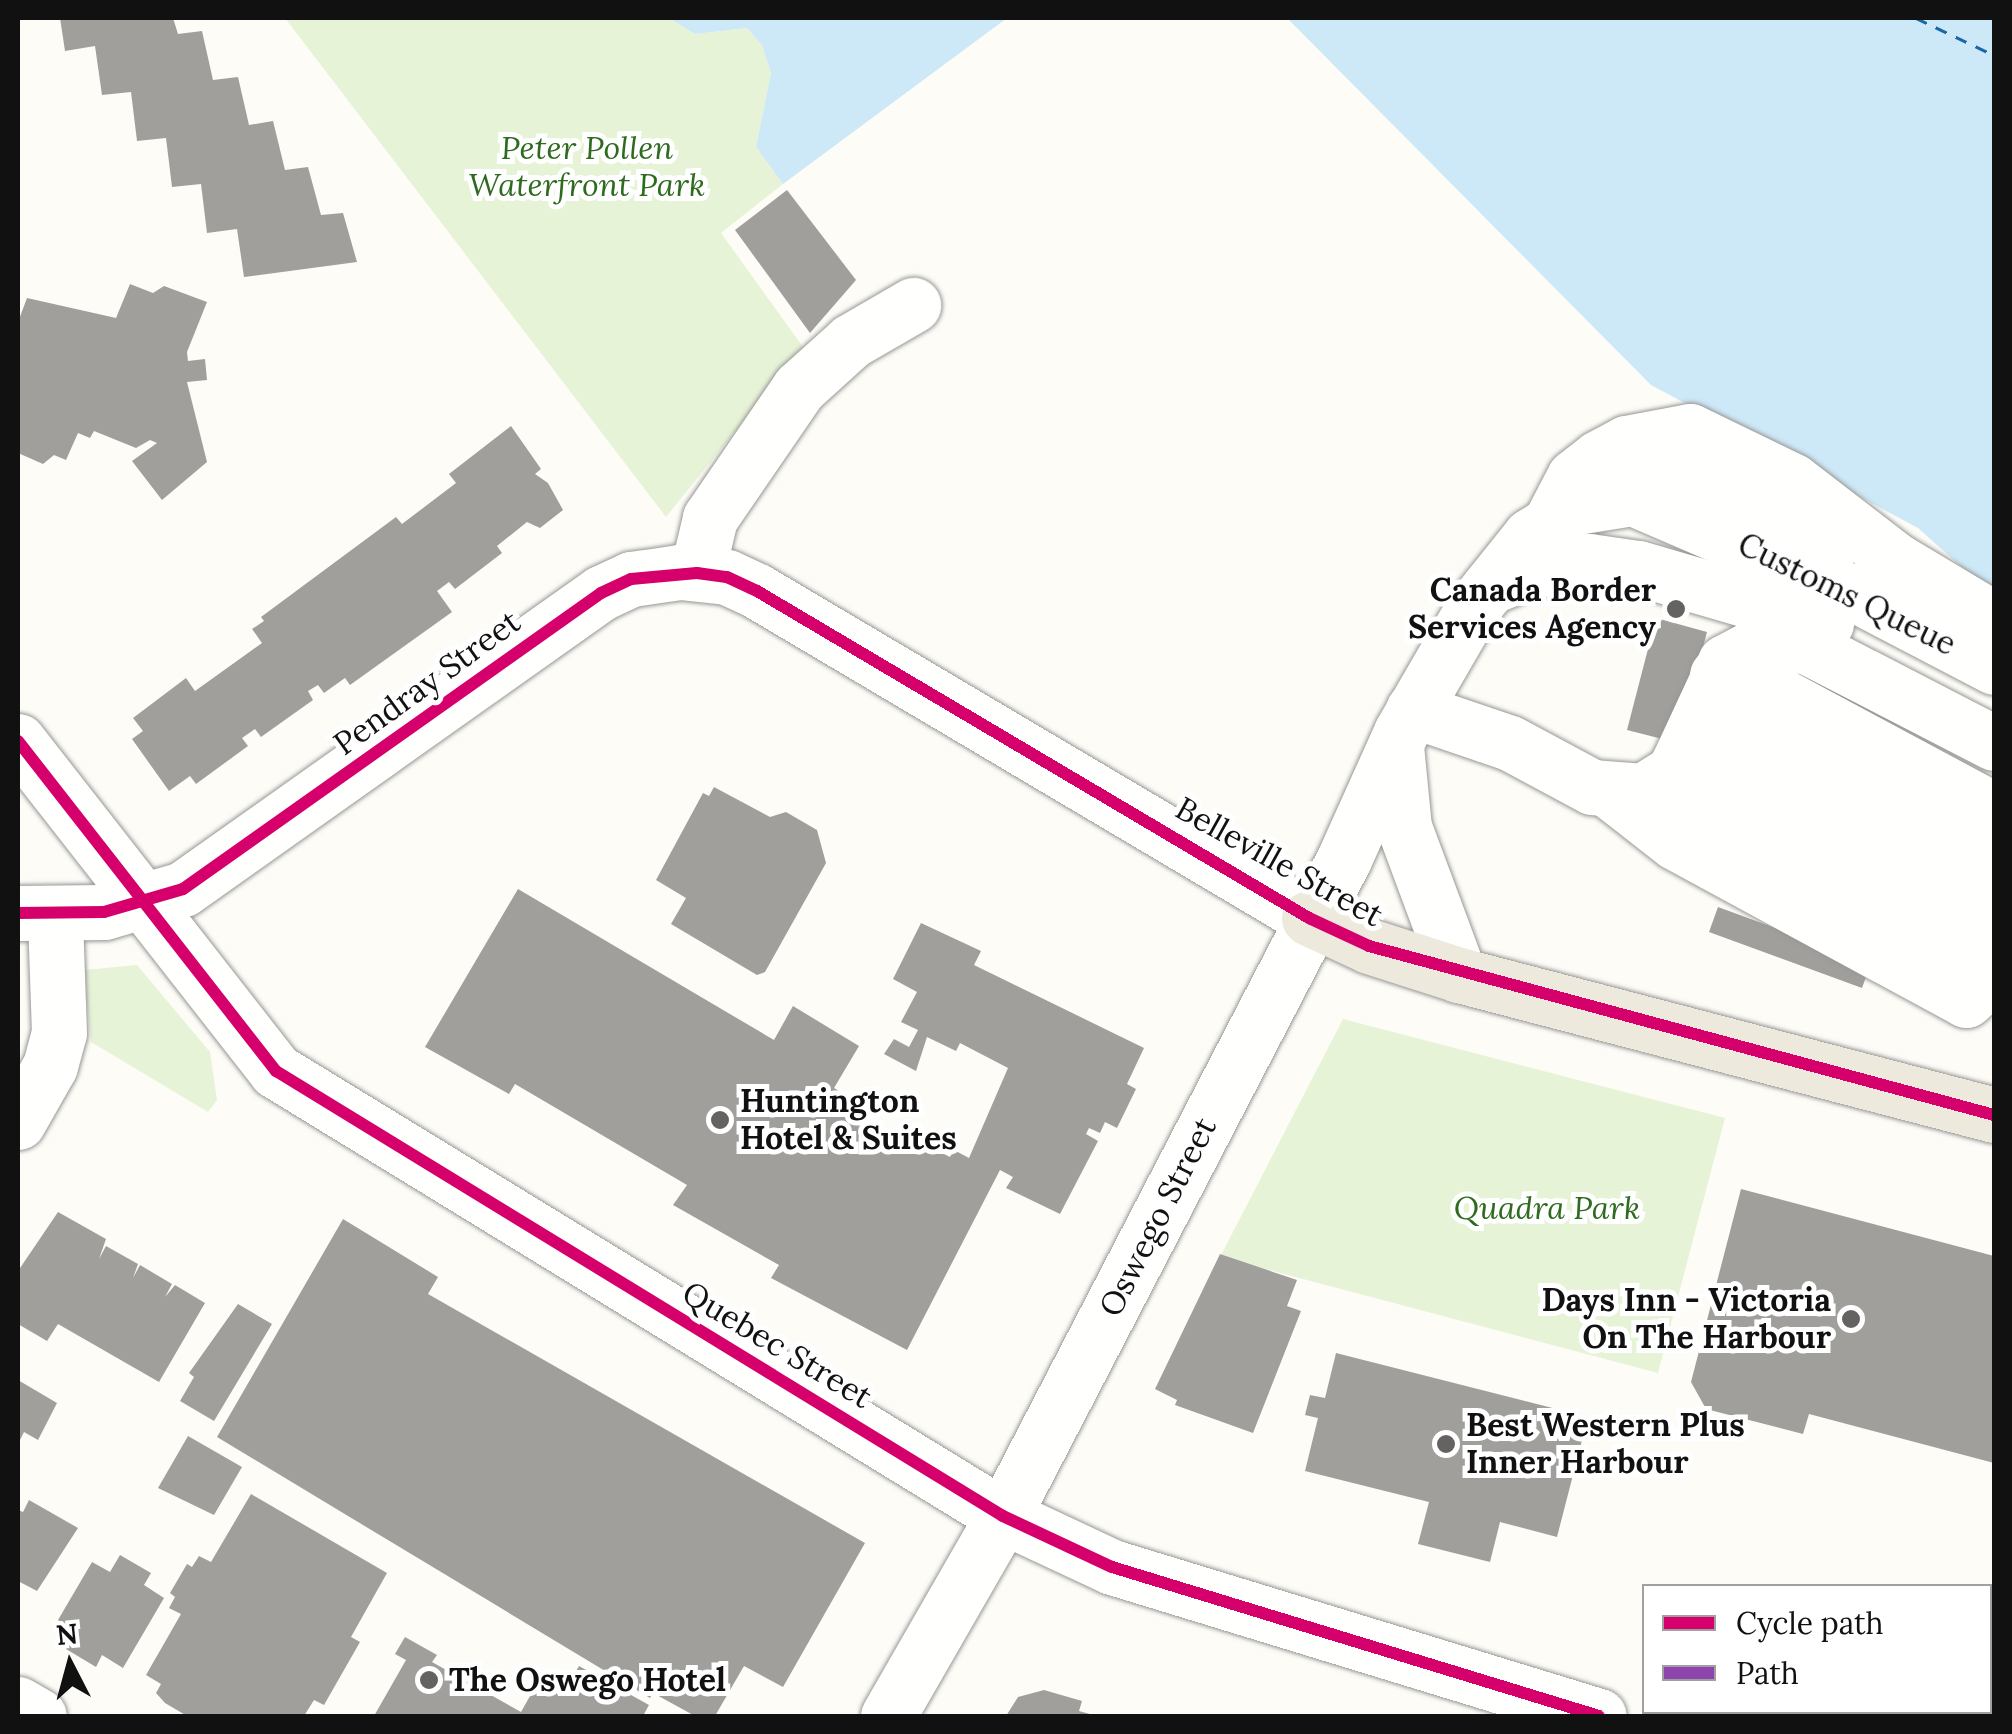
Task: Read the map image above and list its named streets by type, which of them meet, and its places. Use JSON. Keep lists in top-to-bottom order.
{
  "streets": {
    "main road": ["Belleville Street"],
    "street": [
      "Customs Queue",
      "Pendray Street",
      "Oswego Street",
      "Quebec Street"
    ]
  },
  "crossings": [
    ["Customs Queue", "Oswego Street"],
    ["Pendray Street", "Belleville Street"],
    ["Pendray Street", "Quebec Street"],
    ["Belleville Street", "Oswego Street"],
    ["Oswego Street", "Quebec Street"]
  ],
  "parks": ["Peter Pollen Waterfront Park", "Quadra Park"],
  "places": [
    "Canada Border Services Agency",
    "Huntington Hotel & Suites",
    "Days Inn - Victoria On The Harbour",
    "Best Western Plus Inner Harbour",
    "The Oswego Hotel"
  ],
  "legend": ["Cycle path", "Path"],
  "north": "top"
}
